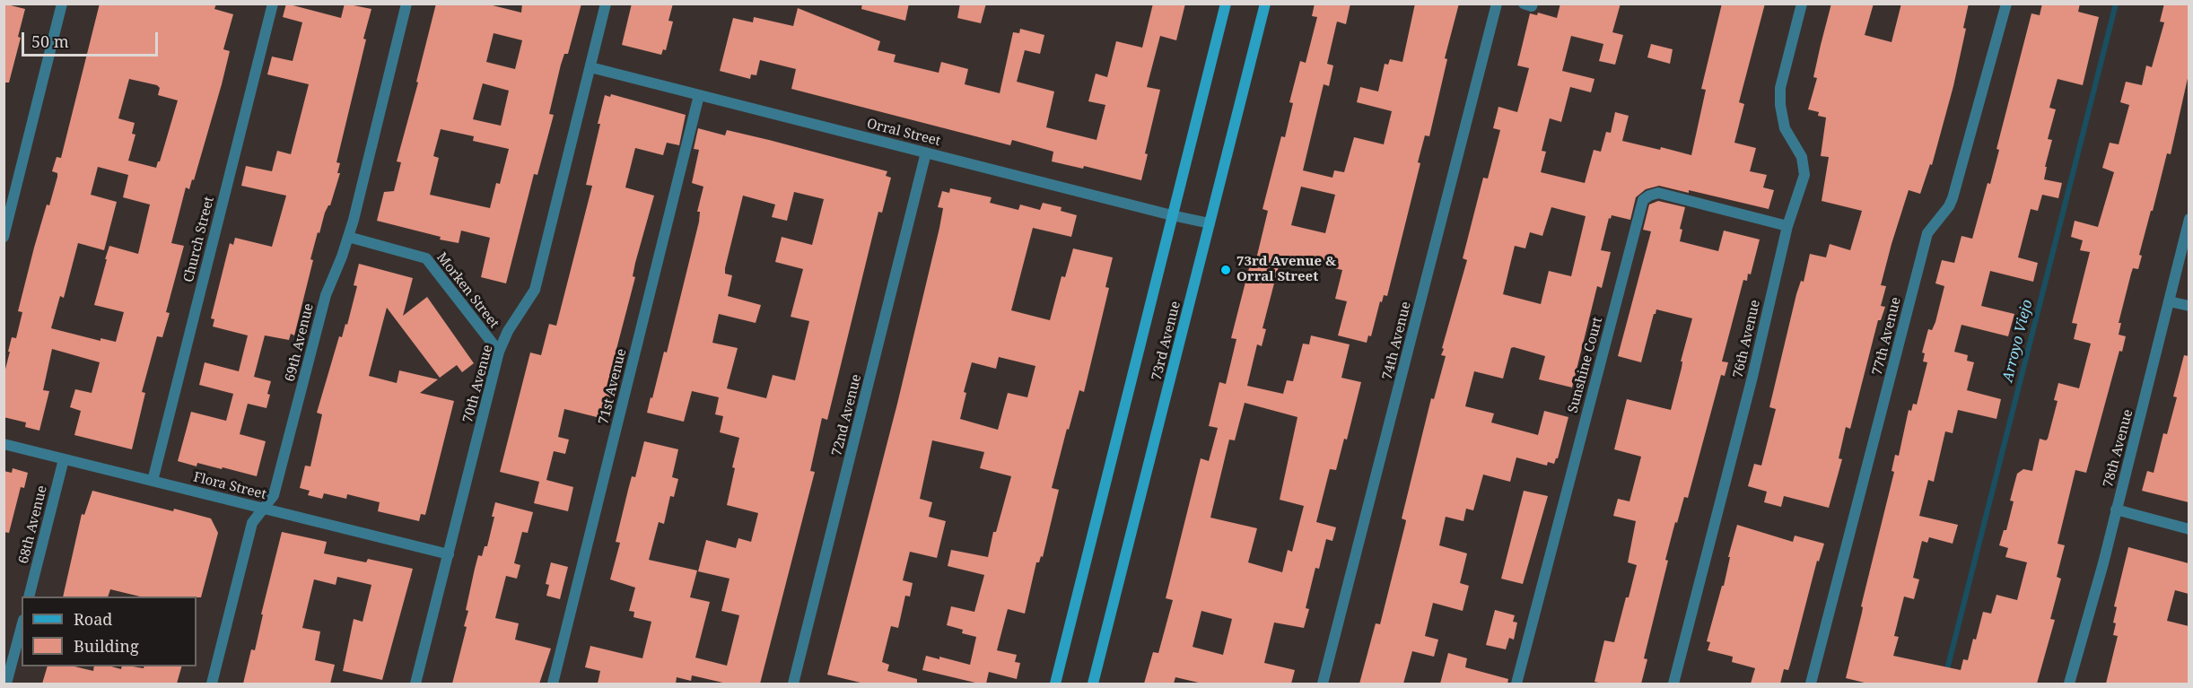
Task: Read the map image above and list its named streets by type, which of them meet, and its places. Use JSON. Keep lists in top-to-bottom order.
{
  "streets": {
    "main road": ["73rd Avenue"],
    "street": [
      "Orral Street",
      "Church Street",
      "Morken Street",
      "77th Avenue",
      "76th Avenue",
      "74th Avenue",
      "69th Avenue",
      "Sunshine Court",
      "70th Avenue",
      "71st Avenue",
      "72nd Avenue",
      "78th Avenue",
      "Flora Street",
      "68th Avenue"
    ]
  },
  "crossings": [
    ["Orral Street", "73rd Avenue"],
    ["Orral Street", "70th Avenue"],
    ["Orral Street", "71st Avenue"],
    ["Orral Street", "72nd Avenue"],
    ["Church Street", "Flora Street"],
    ["Morken Street", "69th Avenue"],
    ["Morken Street", "70th Avenue"],
    ["76th Avenue", "Sunshine Court"],
    ["69th Avenue", "Flora Street"],
    ["70th Avenue", "Flora Street"],
    ["Flora Street", "68th Avenue"]
  ],
  "water": ["Arroyo Viejo"],
  "places": ["73rd Avenue & Orral Street"],
  "legend": ["Road", "Building"],
  "scale_bar": "50 m"
}
